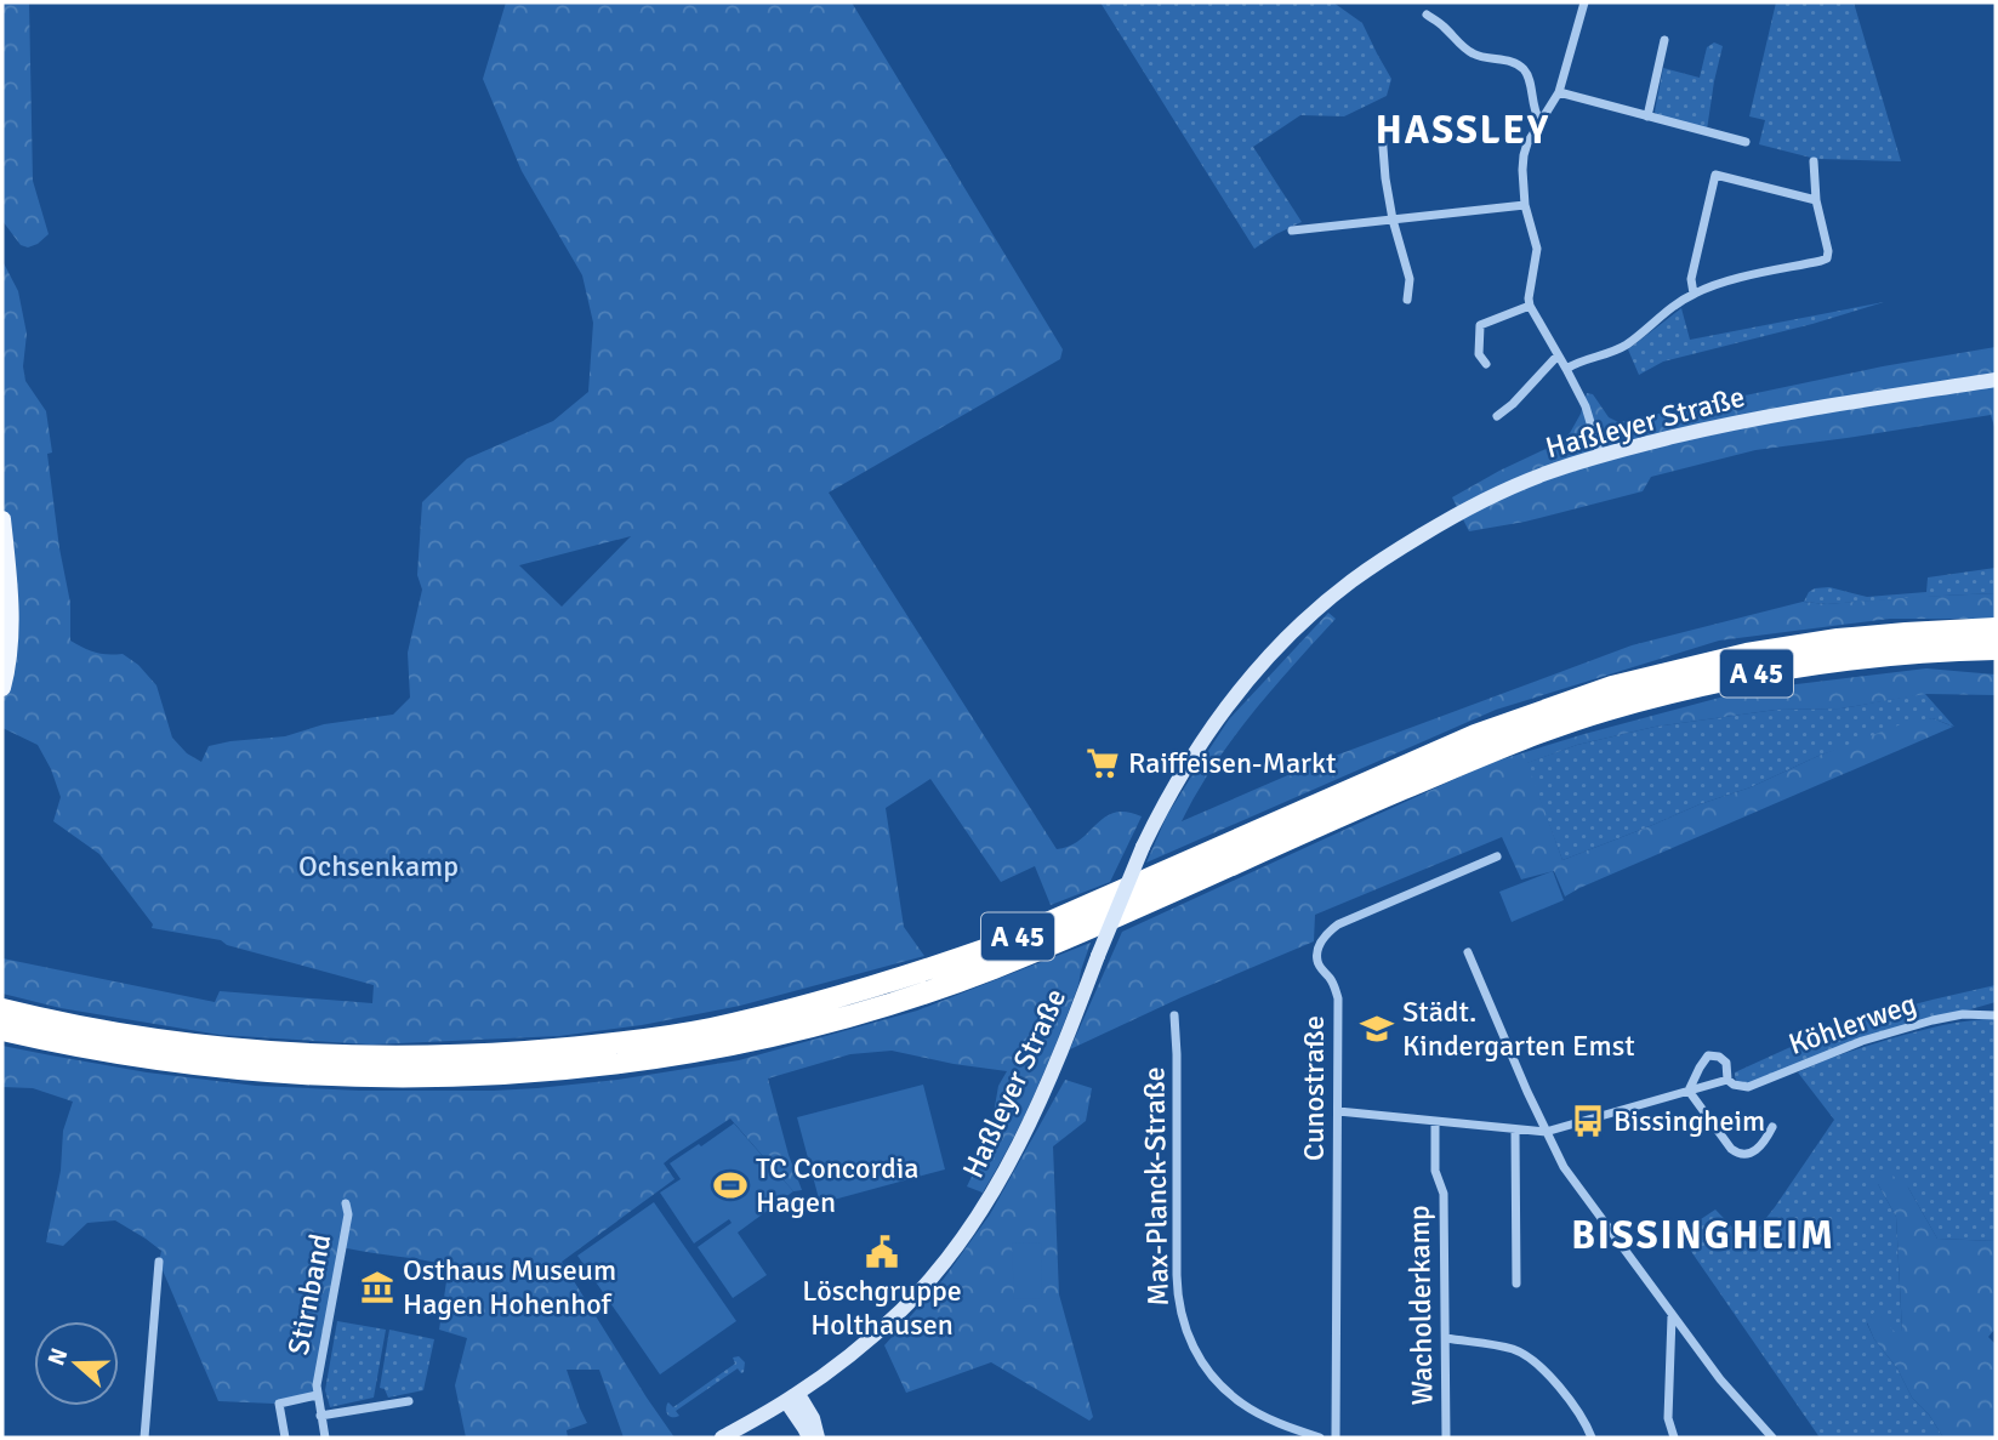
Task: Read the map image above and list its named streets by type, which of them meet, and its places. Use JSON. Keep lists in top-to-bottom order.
{
  "streets": {
    "highway": ["A 45"],
    "main road": ["Haßleyer Straße"],
    "street": [
      "Köhlerweg",
      "Cunostraße",
      "Max-Planck-Straße",
      "Stirnband",
      "Wacholderkamp"
    ]
  },
  "crossings": [
    ["Köhlerweg", "Cunostraße"],
    ["Köhlerweg", "Wacholderkamp"]
  ],
  "districts": ["HASSLEY", "BISSINGHEIM"],
  "parks": ["Ochsenkamp"],
  "places": {
    "supermarket": ["Raiffeisen-Markt"],
    "school or university": ["Städt. Kindergarten Emst"],
    "bus stop": ["Bissingheim"],
    "sports": ["TC Concordia Hagen"],
    "public building": ["Löschgruppe Holthausen"],
    "museum": ["Osthaus Museum Hagen Hohenhof"]
  },
  "north": "left"
}
